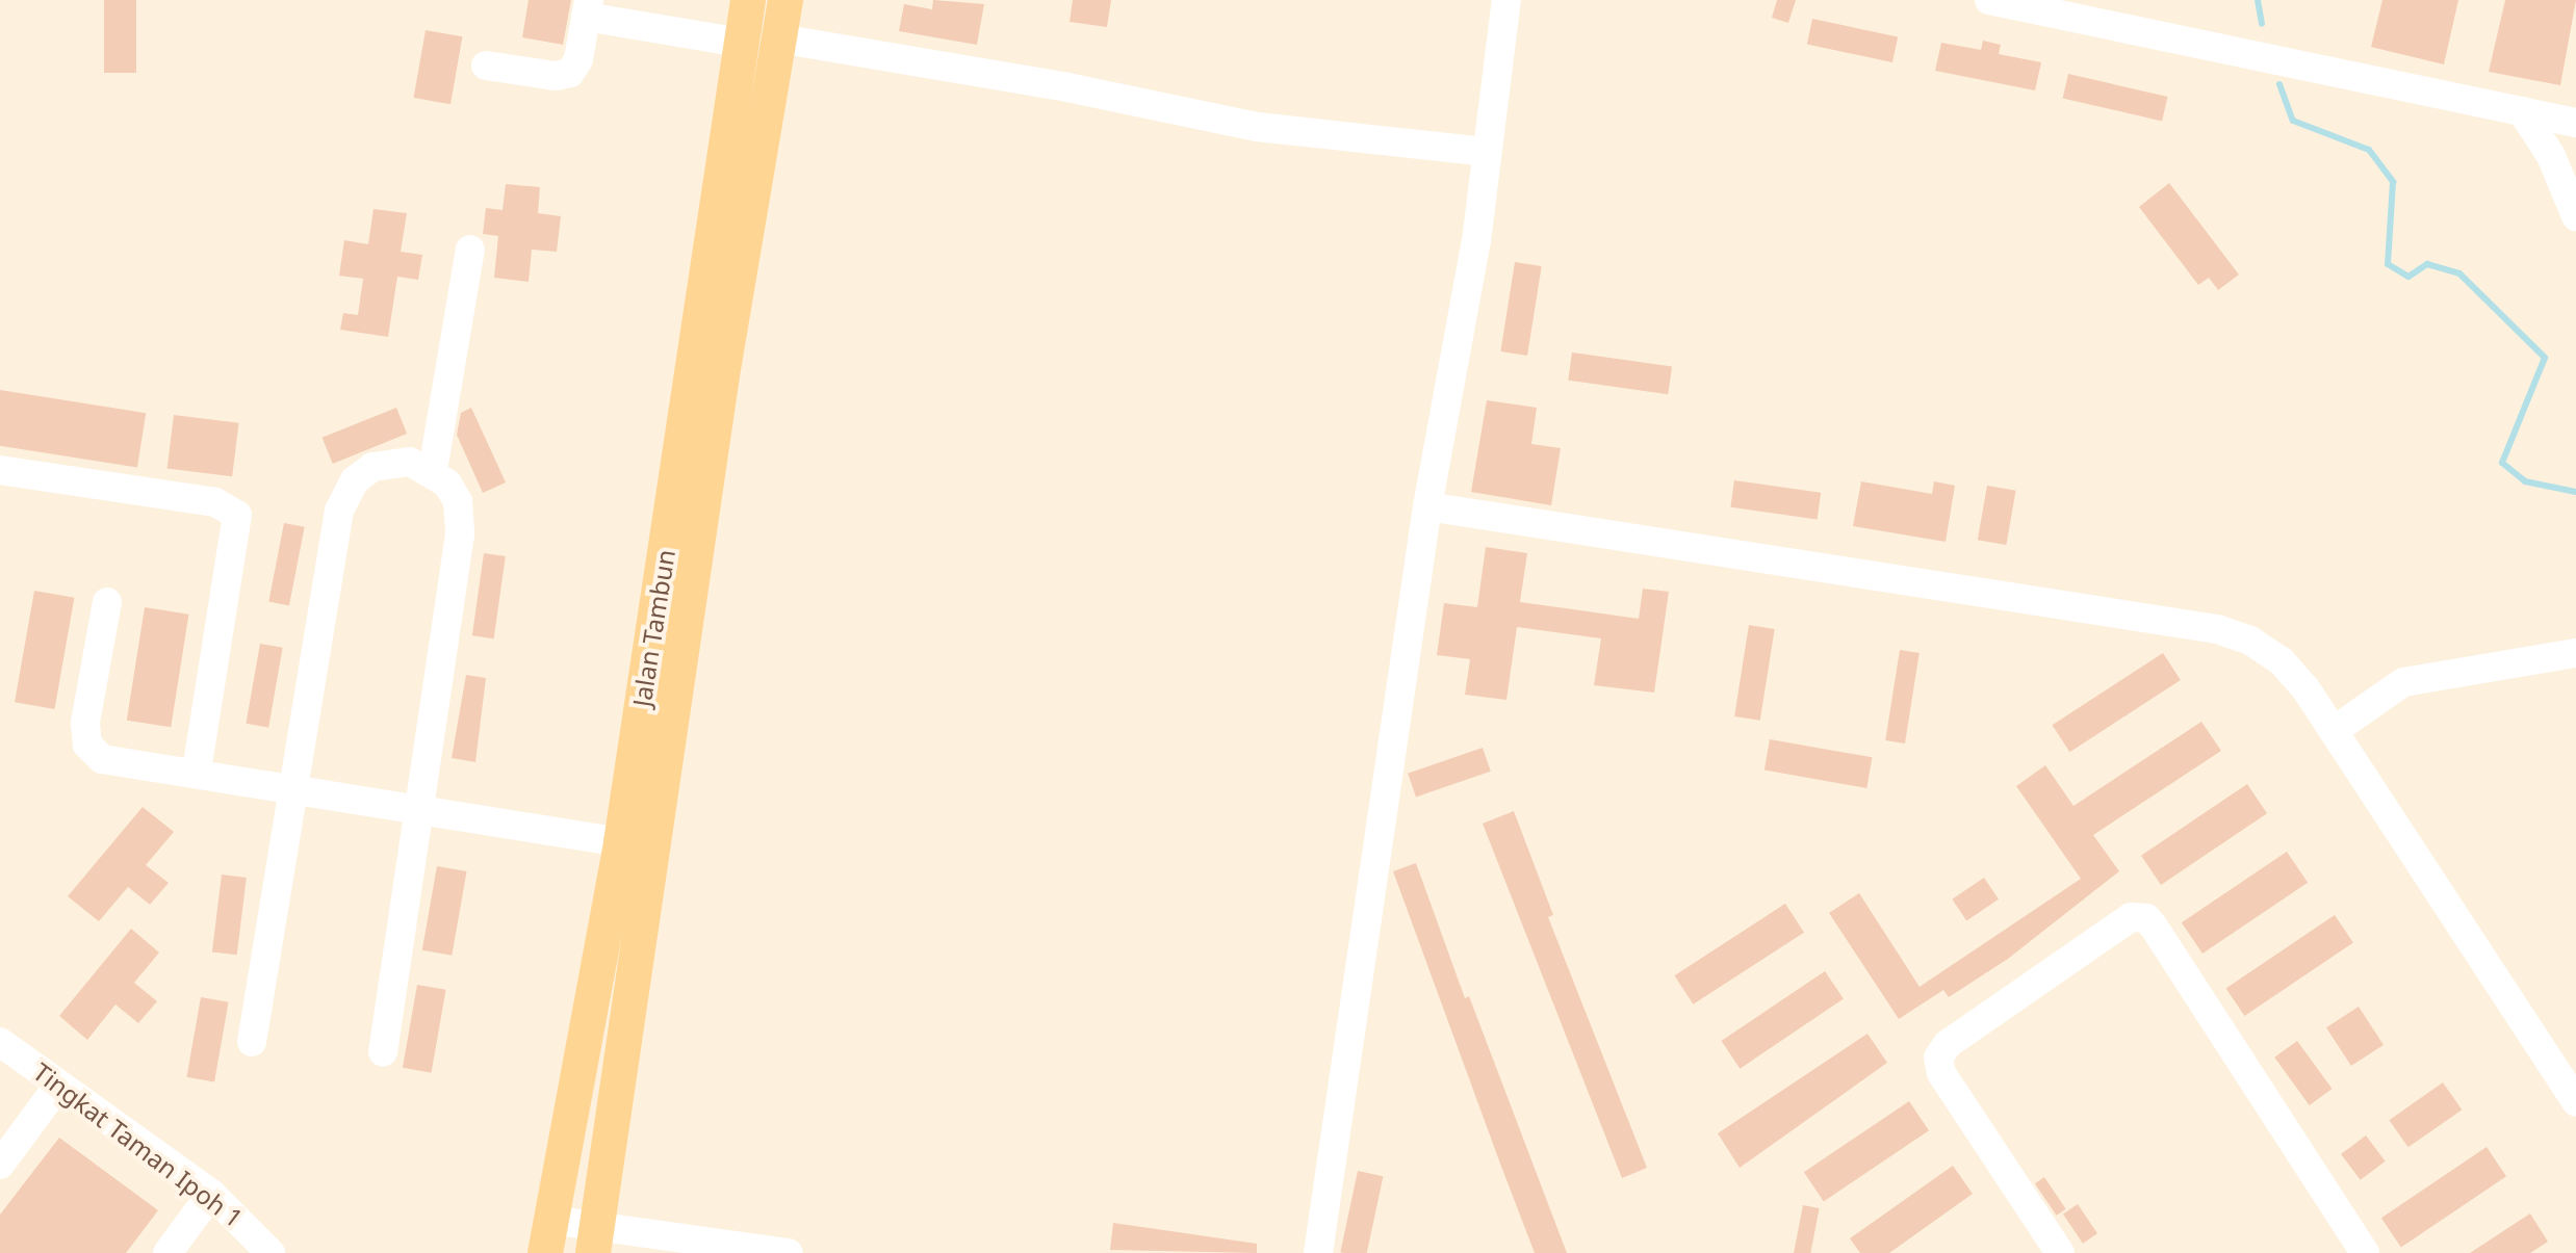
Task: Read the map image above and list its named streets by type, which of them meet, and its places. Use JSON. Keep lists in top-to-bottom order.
{
  "streets": {
    "main road": ["Jalan Tambun"],
    "street": ["Tingkat Taman Ipoh 1"]
  }
}
